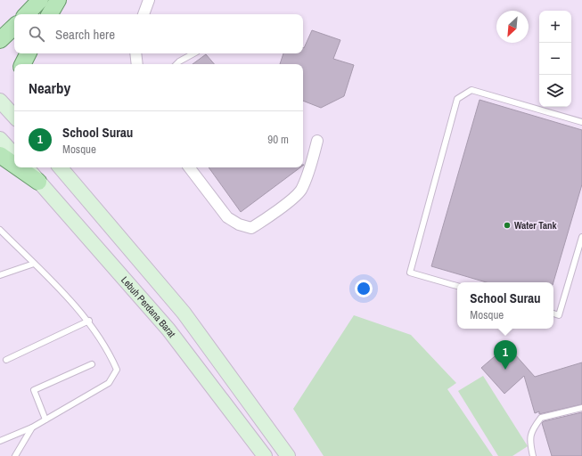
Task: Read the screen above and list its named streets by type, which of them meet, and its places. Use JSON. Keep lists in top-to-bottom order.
{
  "streets": {
    "street": ["Lebuh Perdana Barat"]
  },
  "places": ["Water Tank"],
  "north": "bottom left",
  "page": {
    "map_buttons": ["+", "−"],
    "search": "Search here",
    "heading": "Nearby",
    "list": [
      {
        "mark": "1",
        "name": "School Surau",
        "note": "Mosque",
        "value": "90 m"
      }
    ],
    "popup": ["School Surau", "Mosque"],
    "pins": "1"
  }
}
